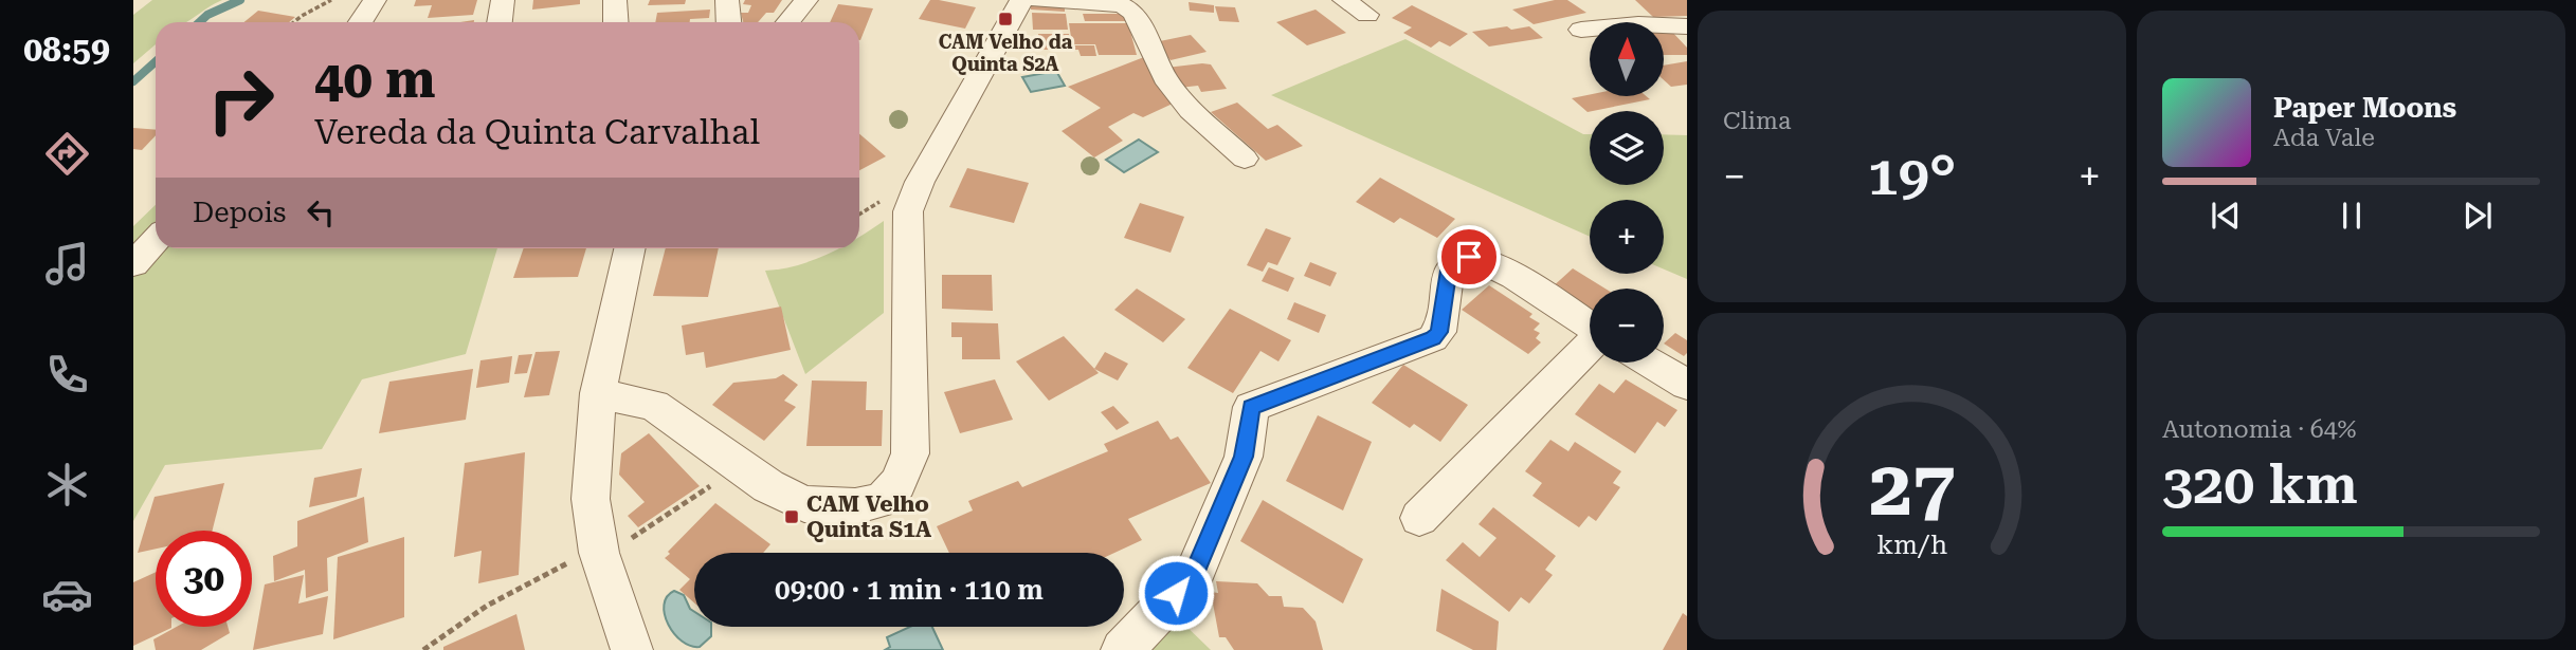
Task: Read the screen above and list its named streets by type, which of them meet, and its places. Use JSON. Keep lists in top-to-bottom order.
{
  "places": {
    "transit": ["CAM Velho da Quinta S2A", "CAM Velho Quinta S1A"]
  },
  "north": "top",
  "page": {
    "tabs": "08:59",
    "tile": [
      "Clima",
      ["Autonomia · 64%", "320 km"]
    ],
    "map_buttons": ["+", "−"],
    "turn": ["40 m", "Vereda da Quinta Carvalhal"],
    "song": ["Paper Moons", "Ada Vale"],
    "heat": ["−", "19°", "+"],
    "then": "Depois",
    "limit": "30",
    "trip": "09:00 · 1 min · 110 m",
    "gauge": ["27", "km/h"]
  }
}
